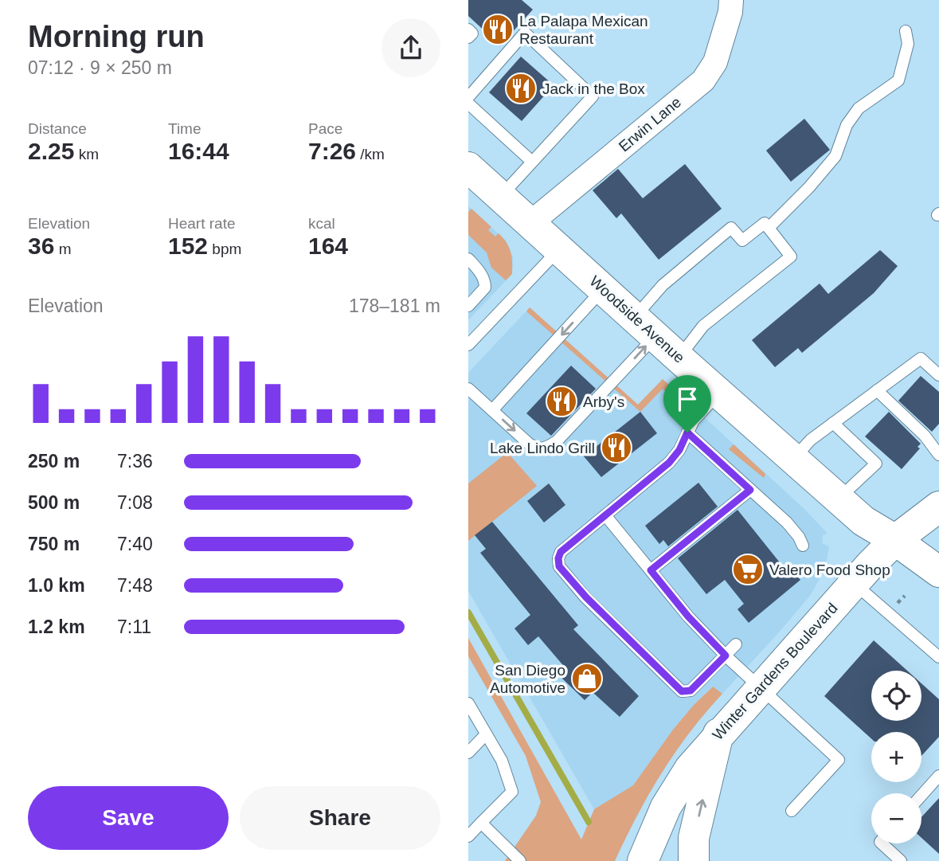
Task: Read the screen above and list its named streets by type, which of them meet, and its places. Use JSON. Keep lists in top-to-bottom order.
{
  "streets": {
    "main road": ["Woodside Avenue", "Winter Gardens Boulevard"],
    "street": ["Erwin Lane"]
  },
  "crossings": [
    ["Erwin Lane", "Woodside Avenue"],
    ["Woodside Avenue", "Winter Gardens Boulevard"]
  ],
  "places": {
    "restaurant": [
      "La Palapa Mexican Restaurant",
      "Jack in the Box",
      "Arby's",
      "Lake Lindo Grill"
    ],
    "supermarket": ["Valero Food Shop"],
    "shop": ["San Diego Automotive"]
  },
  "page": {
    "heading": ["Morning run", "07:12 · 9 × 250 m"],
    "stats": [
      ["Distance", "2.25 km"],
      ["Time", "16:44"],
      ["Pace", "7:26 /km"],
      ["Elevation", "36 m"],
      ["Heart rate", "152 bpm"],
      ["kcal", "164"]
    ],
    "chart": ["Elevation", "178–181 m"],
    "list": [
      {
        "name": "250 m",
        "note": "7:36"
      },
      {
        "name": "500 m",
        "note": "7:08"
      },
      {
        "name": "750 m",
        "note": "7:40"
      },
      {
        "name": "1.0 km",
        "note": "7:48"
      },
      {
        "name": "1.2 km",
        "note": "7:11"
      }
    ],
    "map_buttons": ["+", "−"],
    "buttons": ["Save", "Share"]
  }
}
